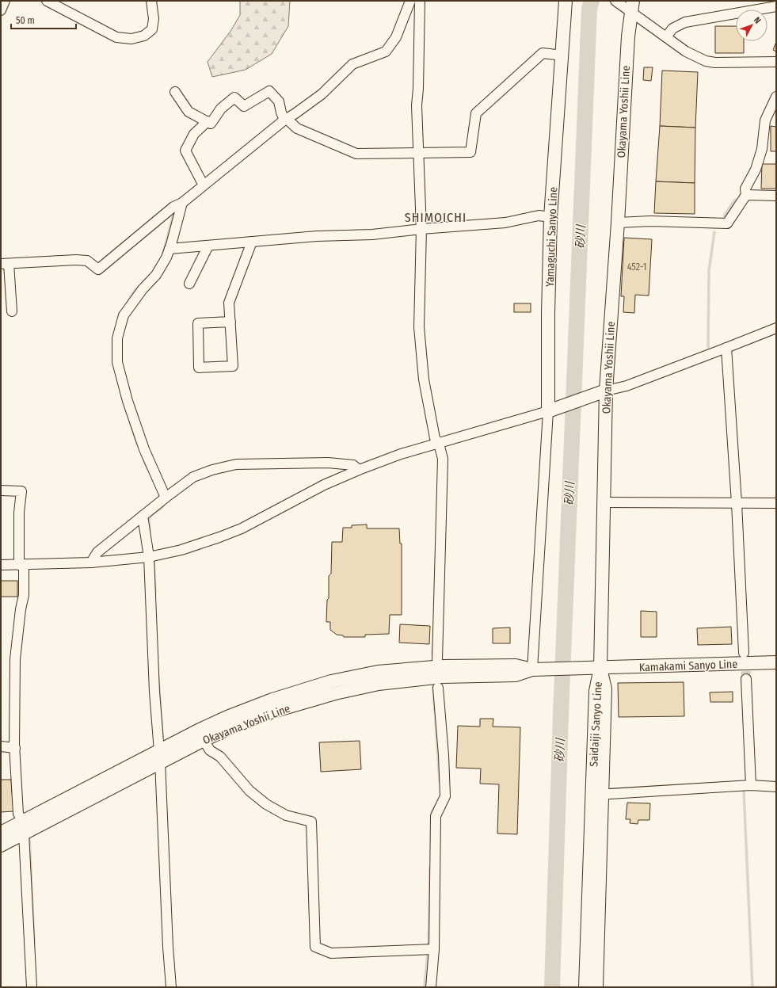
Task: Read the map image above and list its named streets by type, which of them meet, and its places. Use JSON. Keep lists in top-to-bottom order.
{
  "streets": {
    "main road": [
      "Okayama Yoshii Line",
      "Yamaguchi Sanyo Line",
      "Kamakami Sanyo Line",
      "Saidaiji Sanyo Line"
    ]
  },
  "crossings": [
    ["Okayama Yoshii Line", "Kamakami Sanyo Line"],
    ["Okayama Yoshii Line", "Saidaiji Sanyo Line"],
    ["Kamakami Sanyo Line", "Saidaiji Sanyo Line"]
  ],
  "districts": ["SHIMOICHI"],
  "water": ["砂川"],
  "house_numbers": ["452-1"],
  "scale_bar": "50 m",
  "north": "top right"
}
